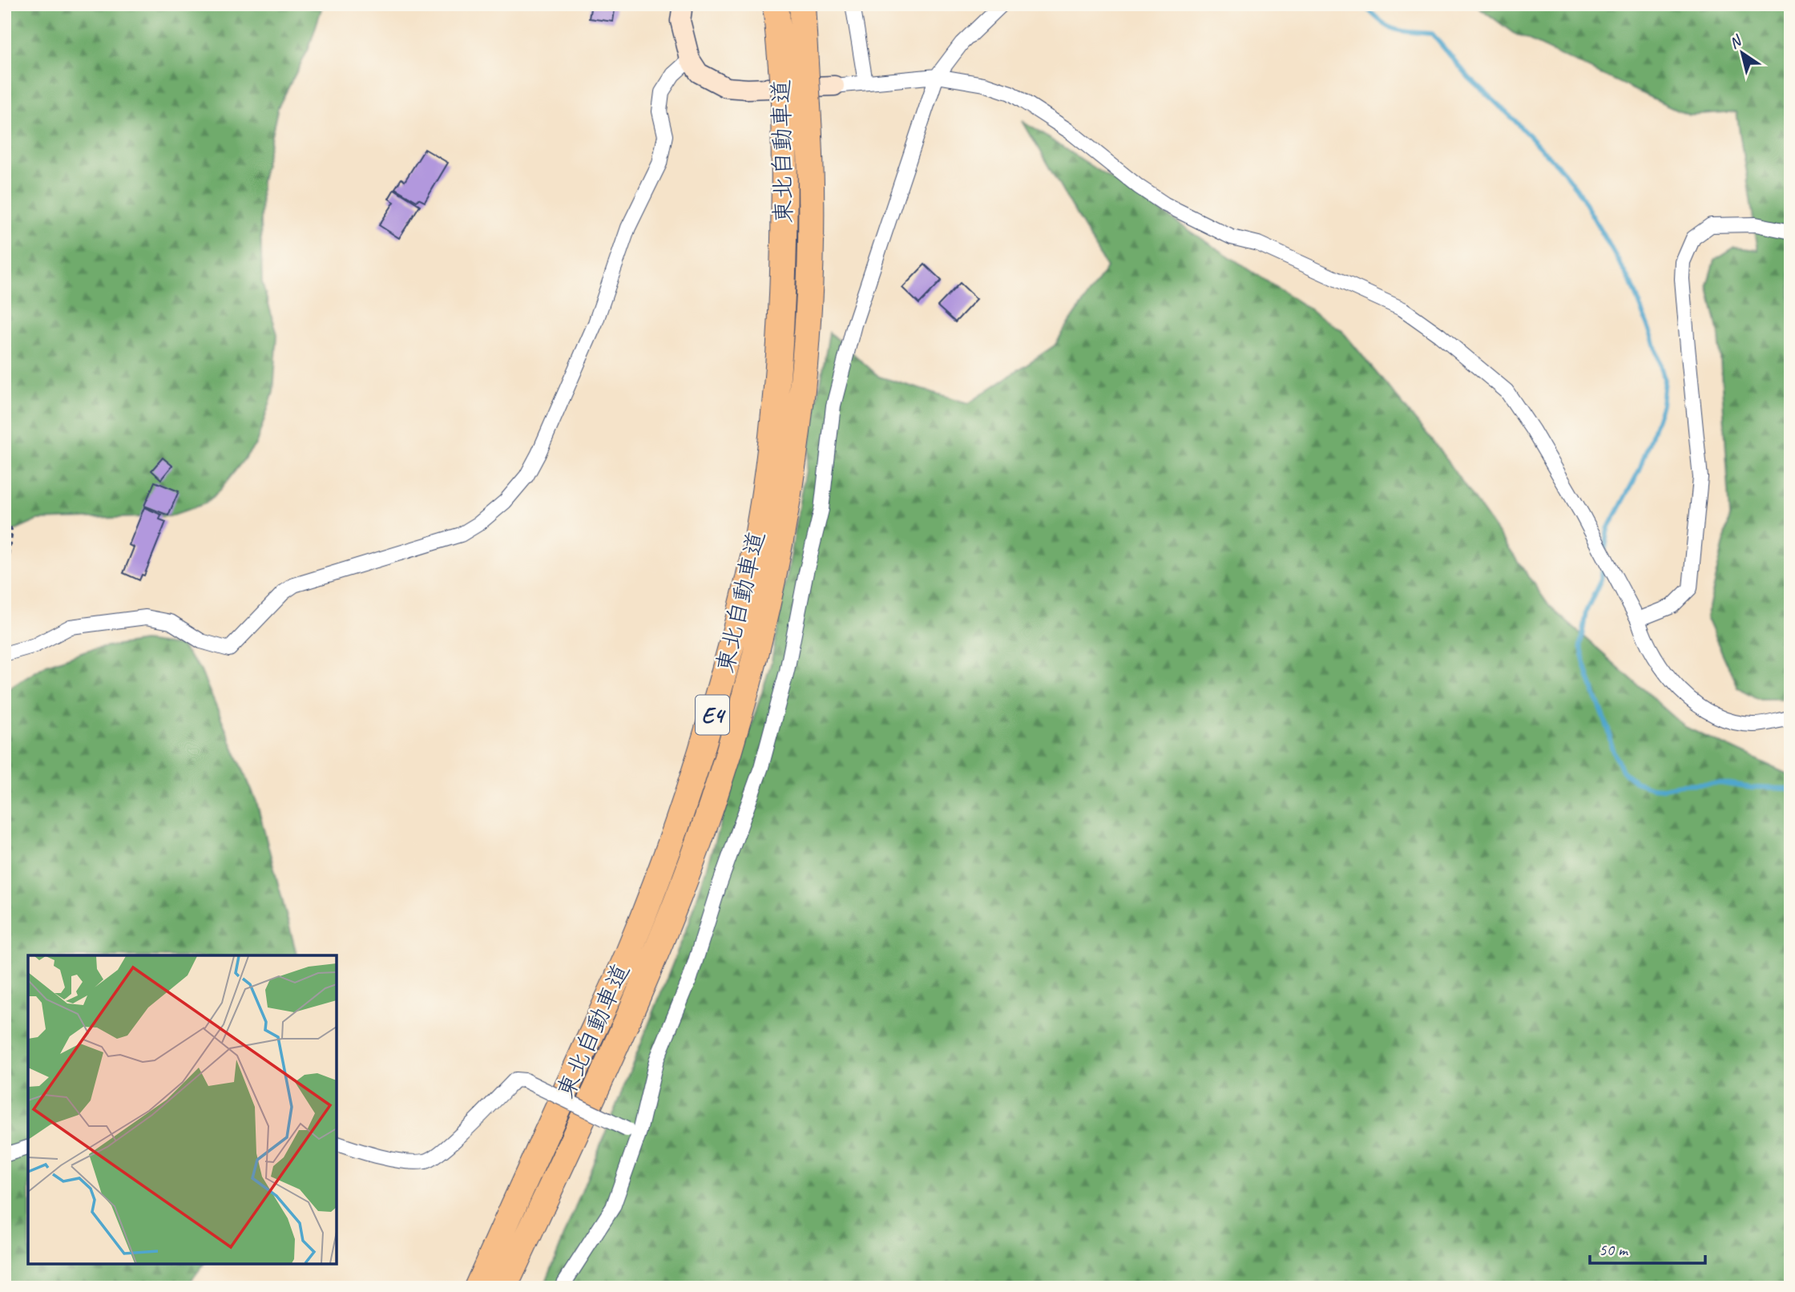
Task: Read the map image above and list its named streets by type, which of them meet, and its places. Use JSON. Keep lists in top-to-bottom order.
{
  "streets": {
    "highway": ["東北自動車道", "E4"]
  },
  "scale_bar": "50 m",
  "north": "top left"
}
